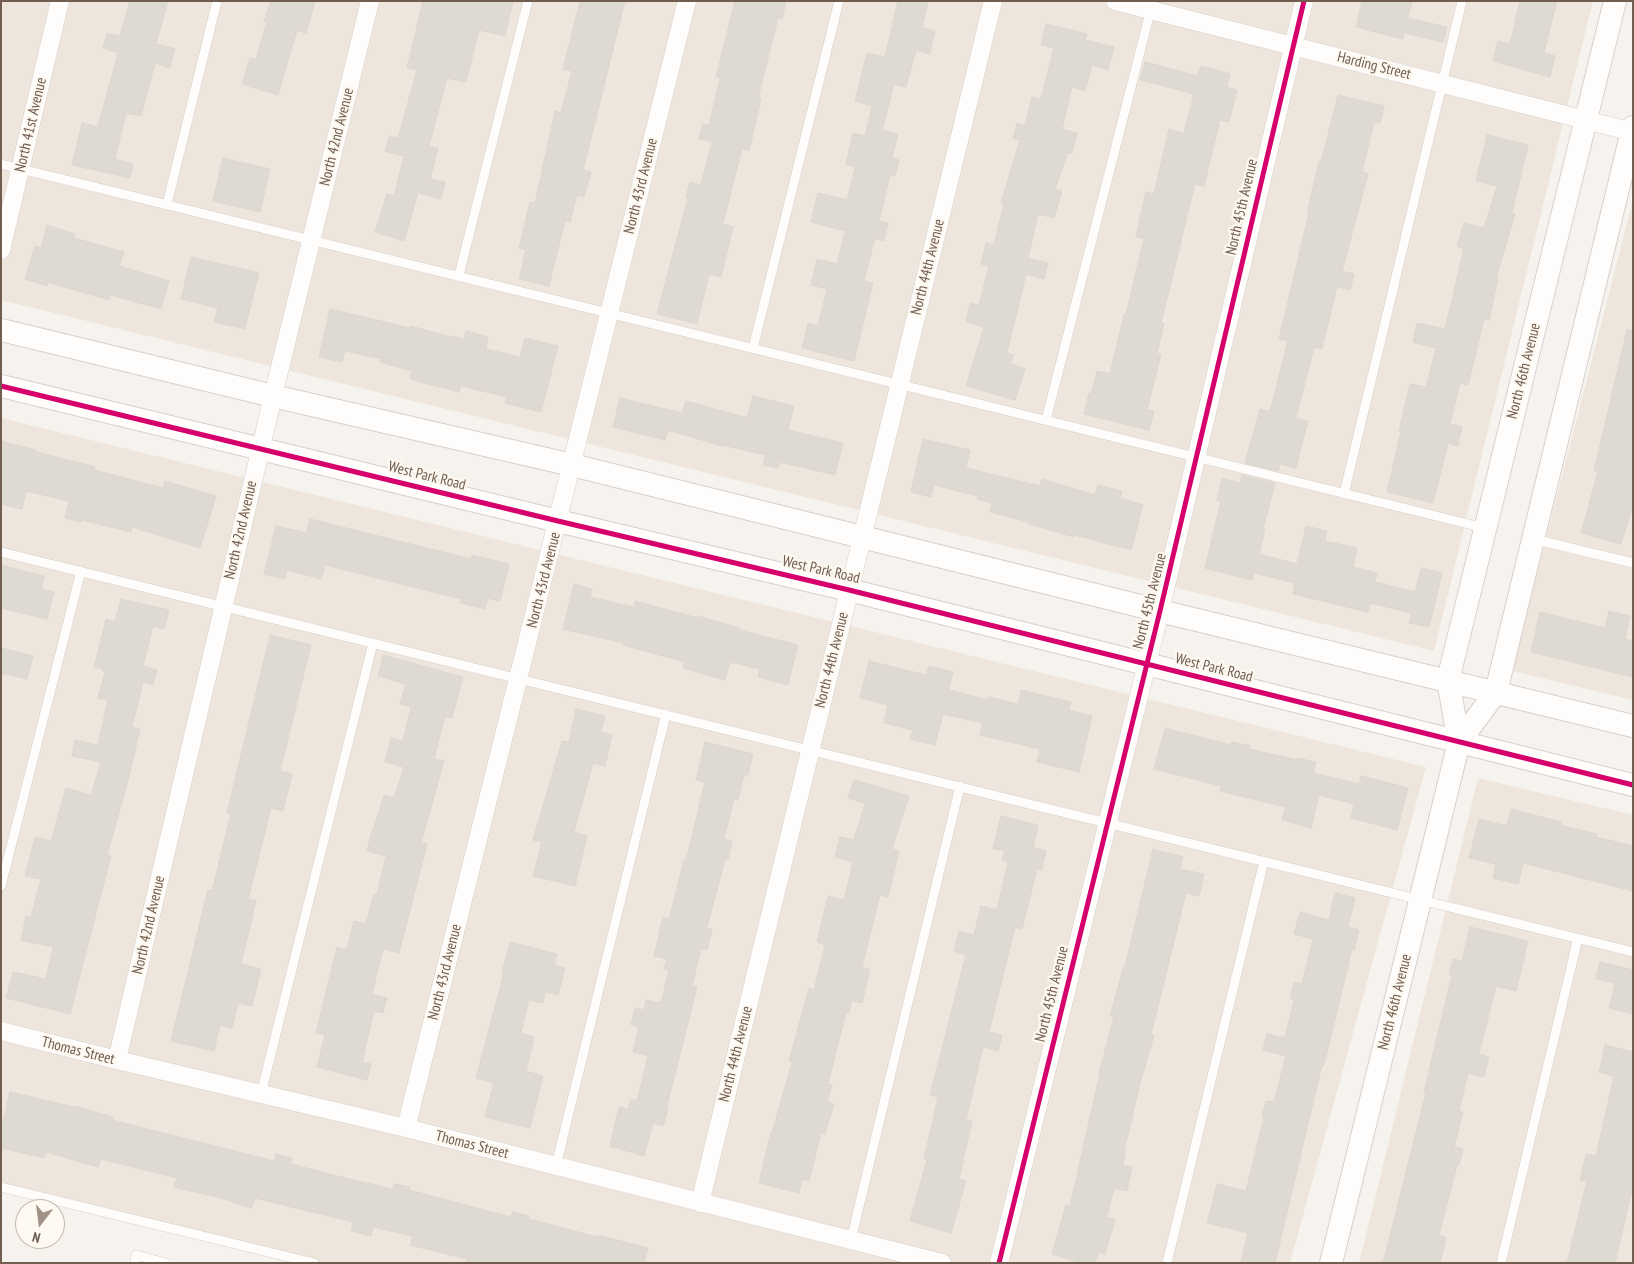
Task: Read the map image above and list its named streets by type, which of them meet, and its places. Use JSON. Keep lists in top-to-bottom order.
{
  "streets": {
    "street": [
      "Harding Street",
      "North 41st Avenue",
      "North 42nd Avenue",
      "North 43rd Avenue",
      "North 45th Avenue",
      "North 44th Avenue",
      "North 46th Avenue",
      "West Park Road",
      "Thomas Street"
    ]
  },
  "crossings": [
    ["Harding Street", "North 45th Avenue"],
    ["Harding Street", "North 46th Avenue"],
    ["North 42nd Avenue", "West Park Road"],
    ["North 42nd Avenue", "Thomas Street"],
    ["North 43rd Avenue", "West Park Road"],
    ["North 43rd Avenue", "Thomas Street"],
    ["North 45th Avenue", "West Park Road"],
    ["North 44th Avenue", "West Park Road"],
    ["North 44th Avenue", "Thomas Street"],
    ["North 46th Avenue", "West Park Road"]
  ],
  "north": "bottom"
}
